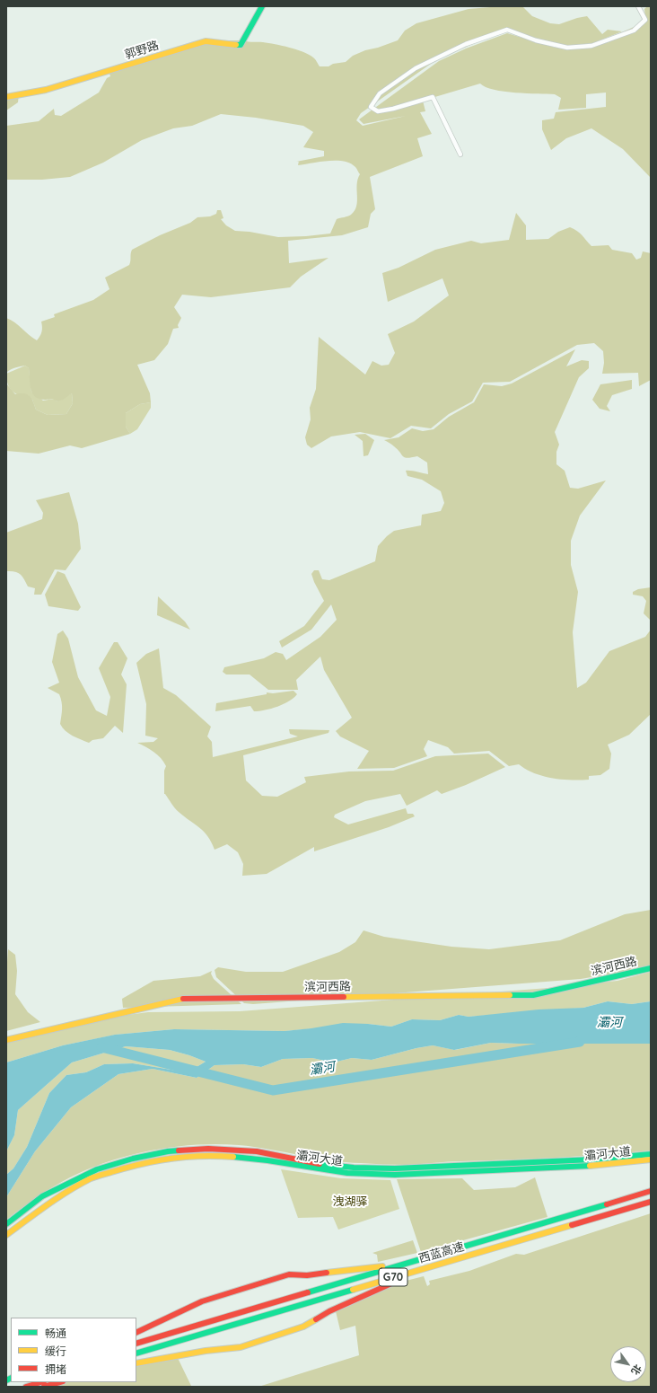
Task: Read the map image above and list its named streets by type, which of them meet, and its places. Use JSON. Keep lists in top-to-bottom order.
{
  "streets": {
    "main road": [
      "郭野路",
      "滨河西路",
      "灞河大道",
      "西蓝高速",
      "G70"
    ]
  },
  "water": ["灞河"],
  "parks": ["洩湖驿"],
  "legend": ["畅通", "缓行", "拥堵"],
  "north": "bottom right"
}
